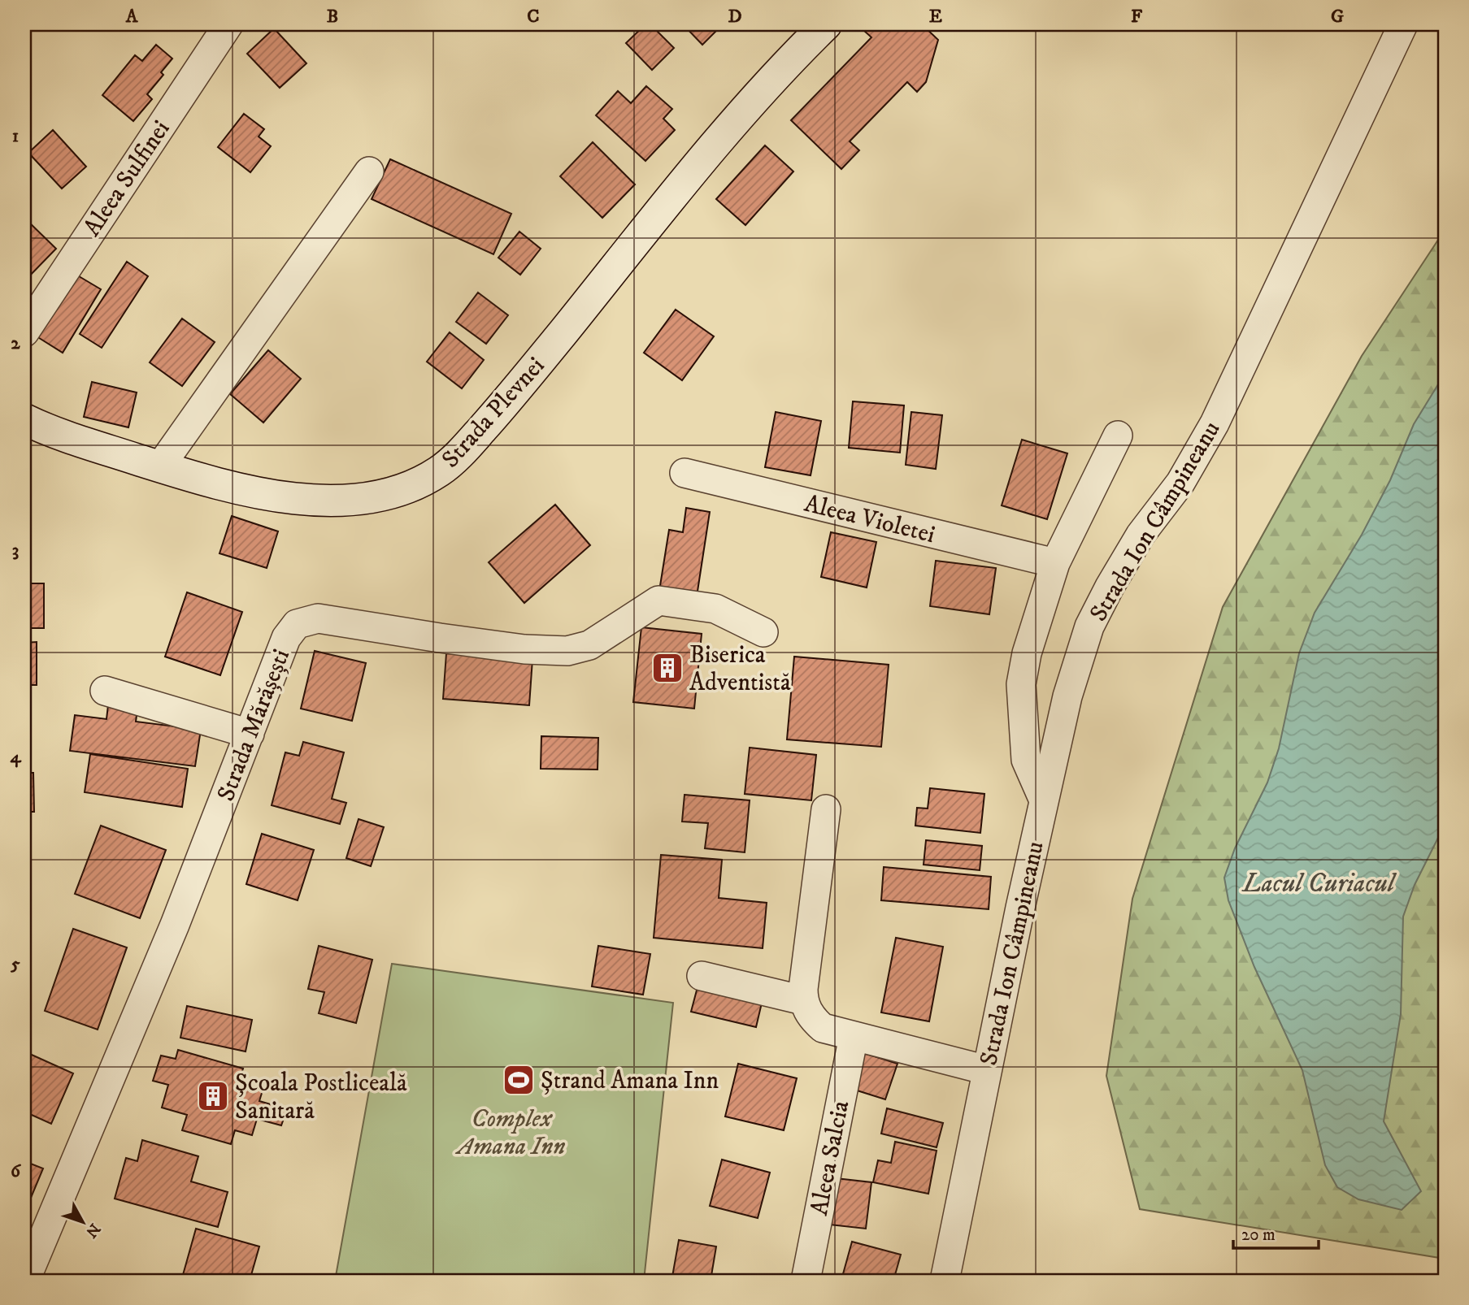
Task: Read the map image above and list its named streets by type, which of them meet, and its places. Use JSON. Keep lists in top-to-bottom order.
{
  "streets": {
    "main road": ["Strada Plevnei"],
    "street": [
      "Aleea Sulfinei",
      "Aleea Violetei",
      "Strada Ion Câmpineanu",
      "Strada Mărășești",
      "Aleea Salcia"
    ]
  },
  "water": ["Lacul Curiacul"],
  "parks": ["Complex Amana Inn"],
  "places": {
    "building": ["Biserica Adventistă", "Școala Postliceală Sanitară"],
    "sports": ["Ștrand Amana Inn"]
  },
  "scale_bar": "20 m",
  "north": "bottom right",
  "grid": {
    "columns": [
      "A",
      "B",
      "C",
      "D",
      "E",
      "F",
      "G"
    ],
    "rows": [
      "1",
      "2",
      "3",
      "4",
      "5",
      "6"
    ]
  }
}
